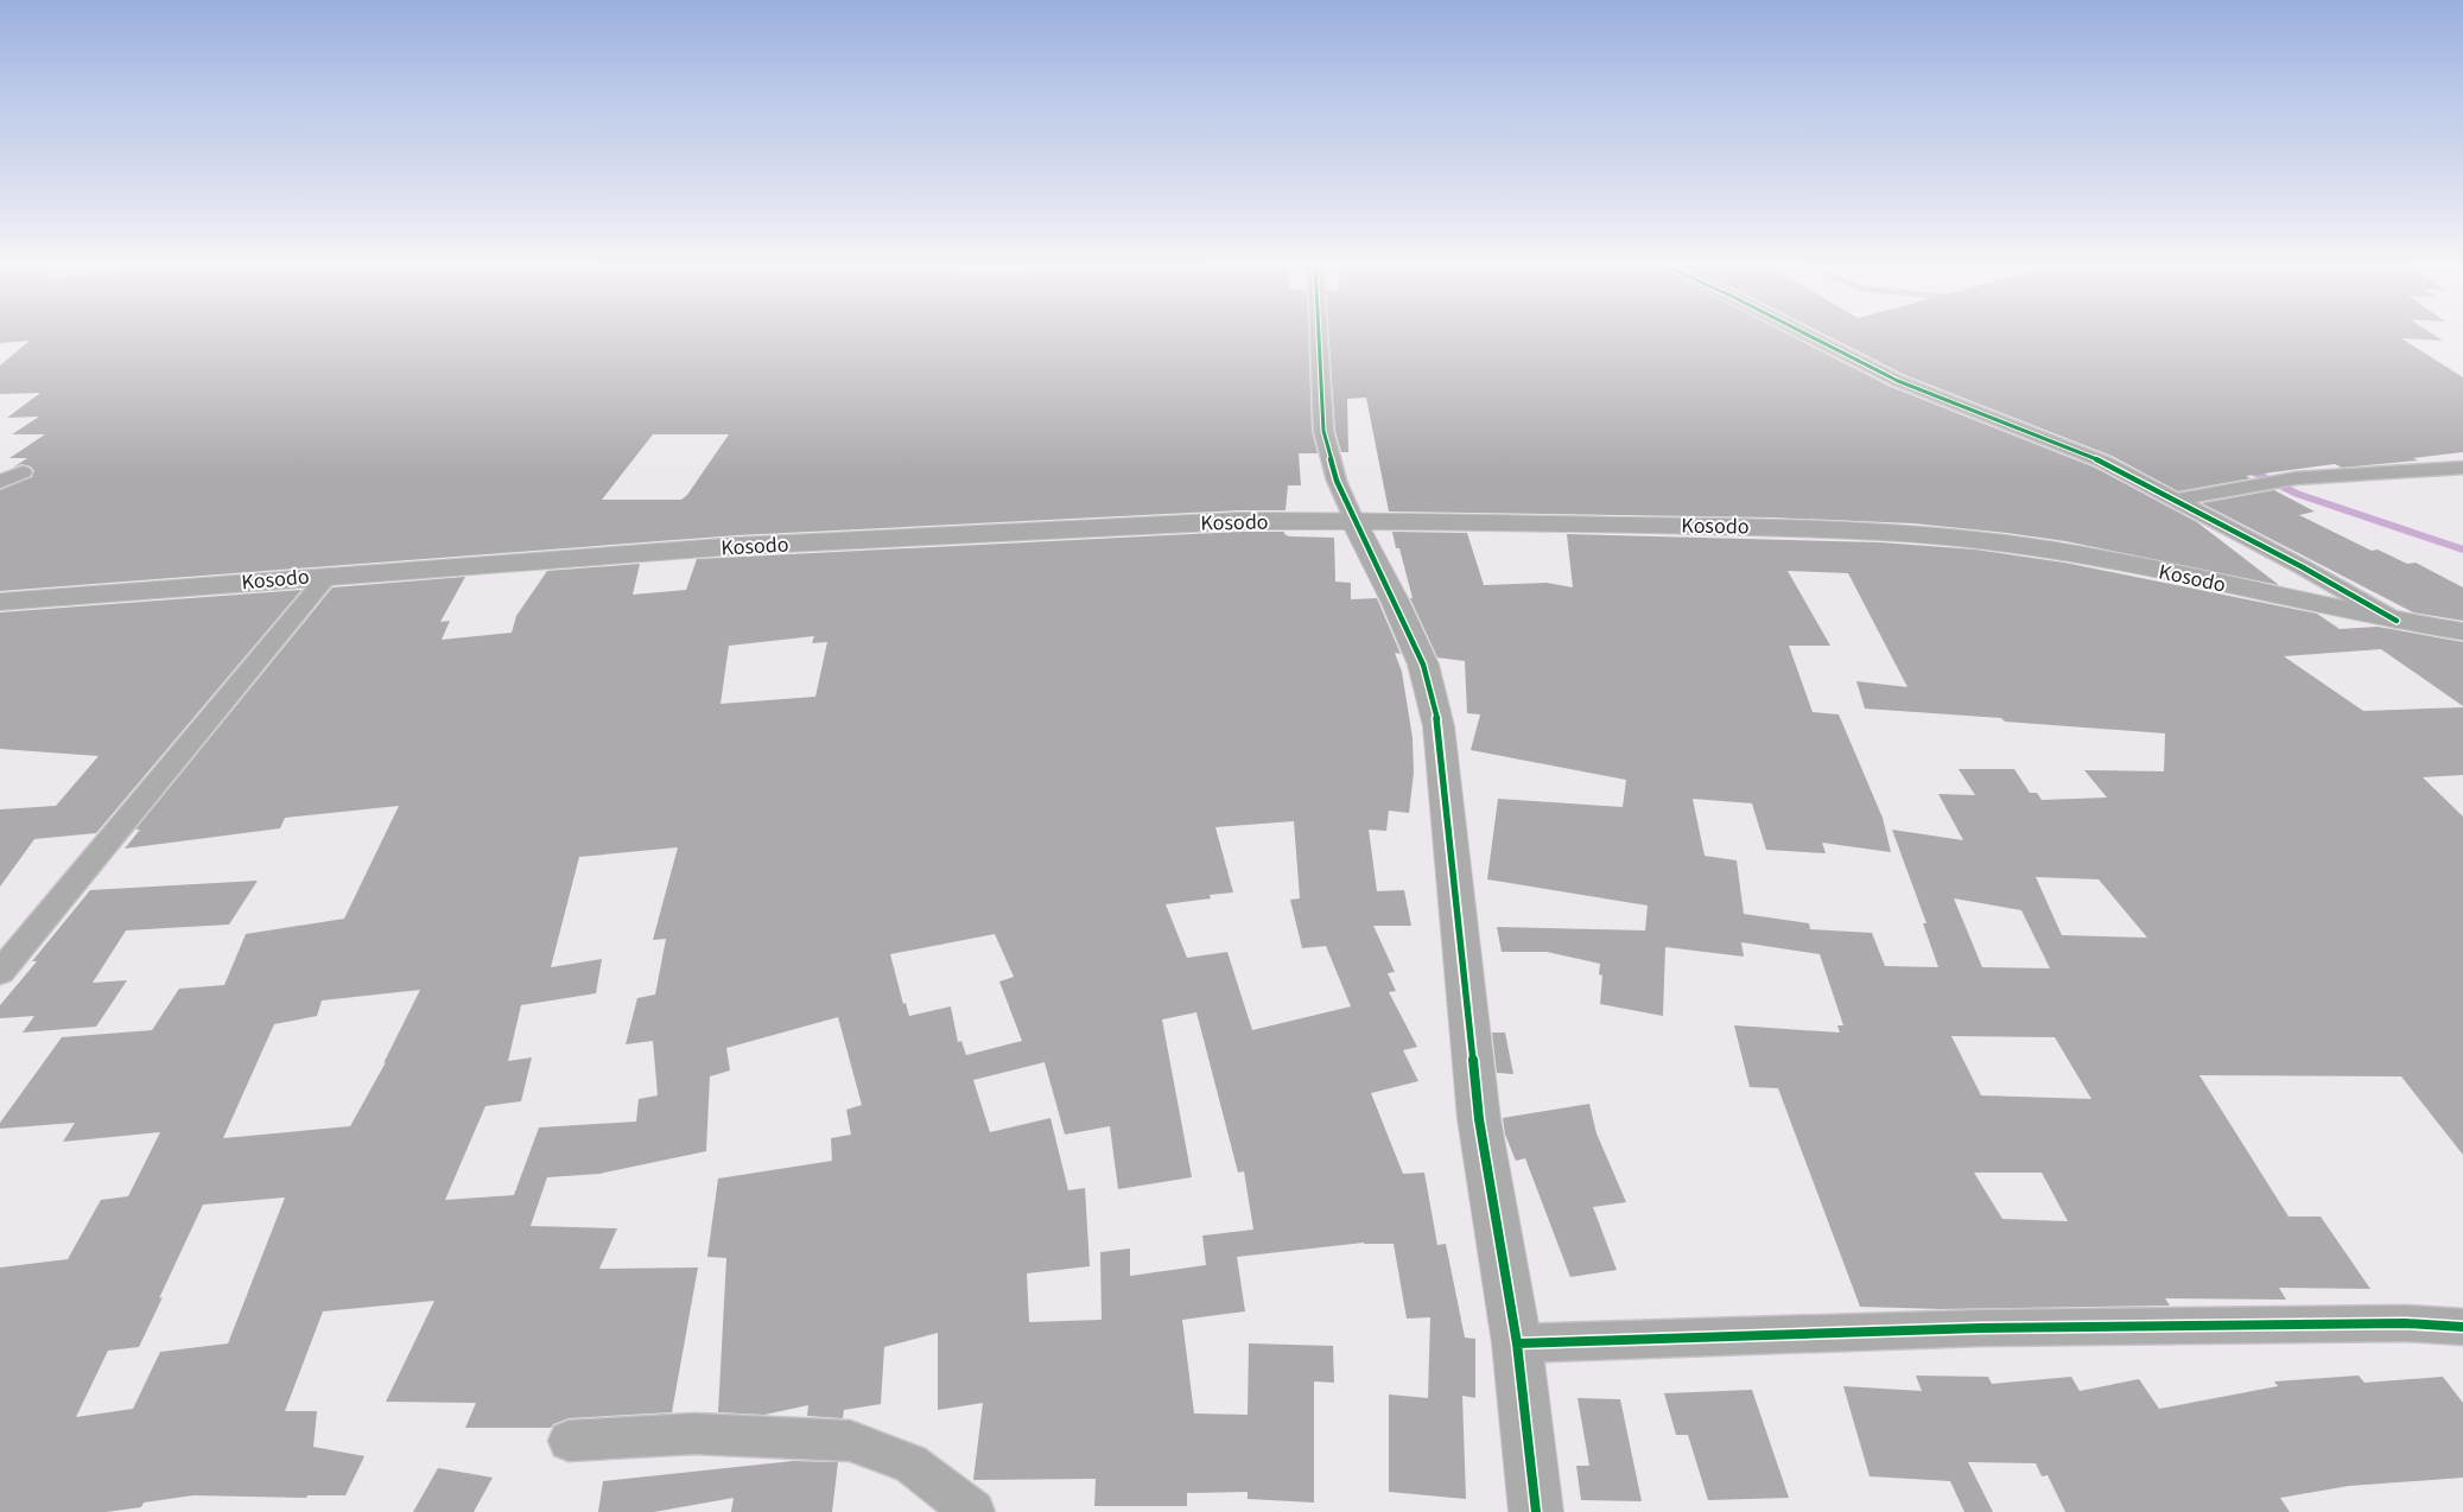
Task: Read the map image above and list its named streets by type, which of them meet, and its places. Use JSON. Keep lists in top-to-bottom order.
{
  "streets": {
    "main road": ["Kosodo"]
  }
}
